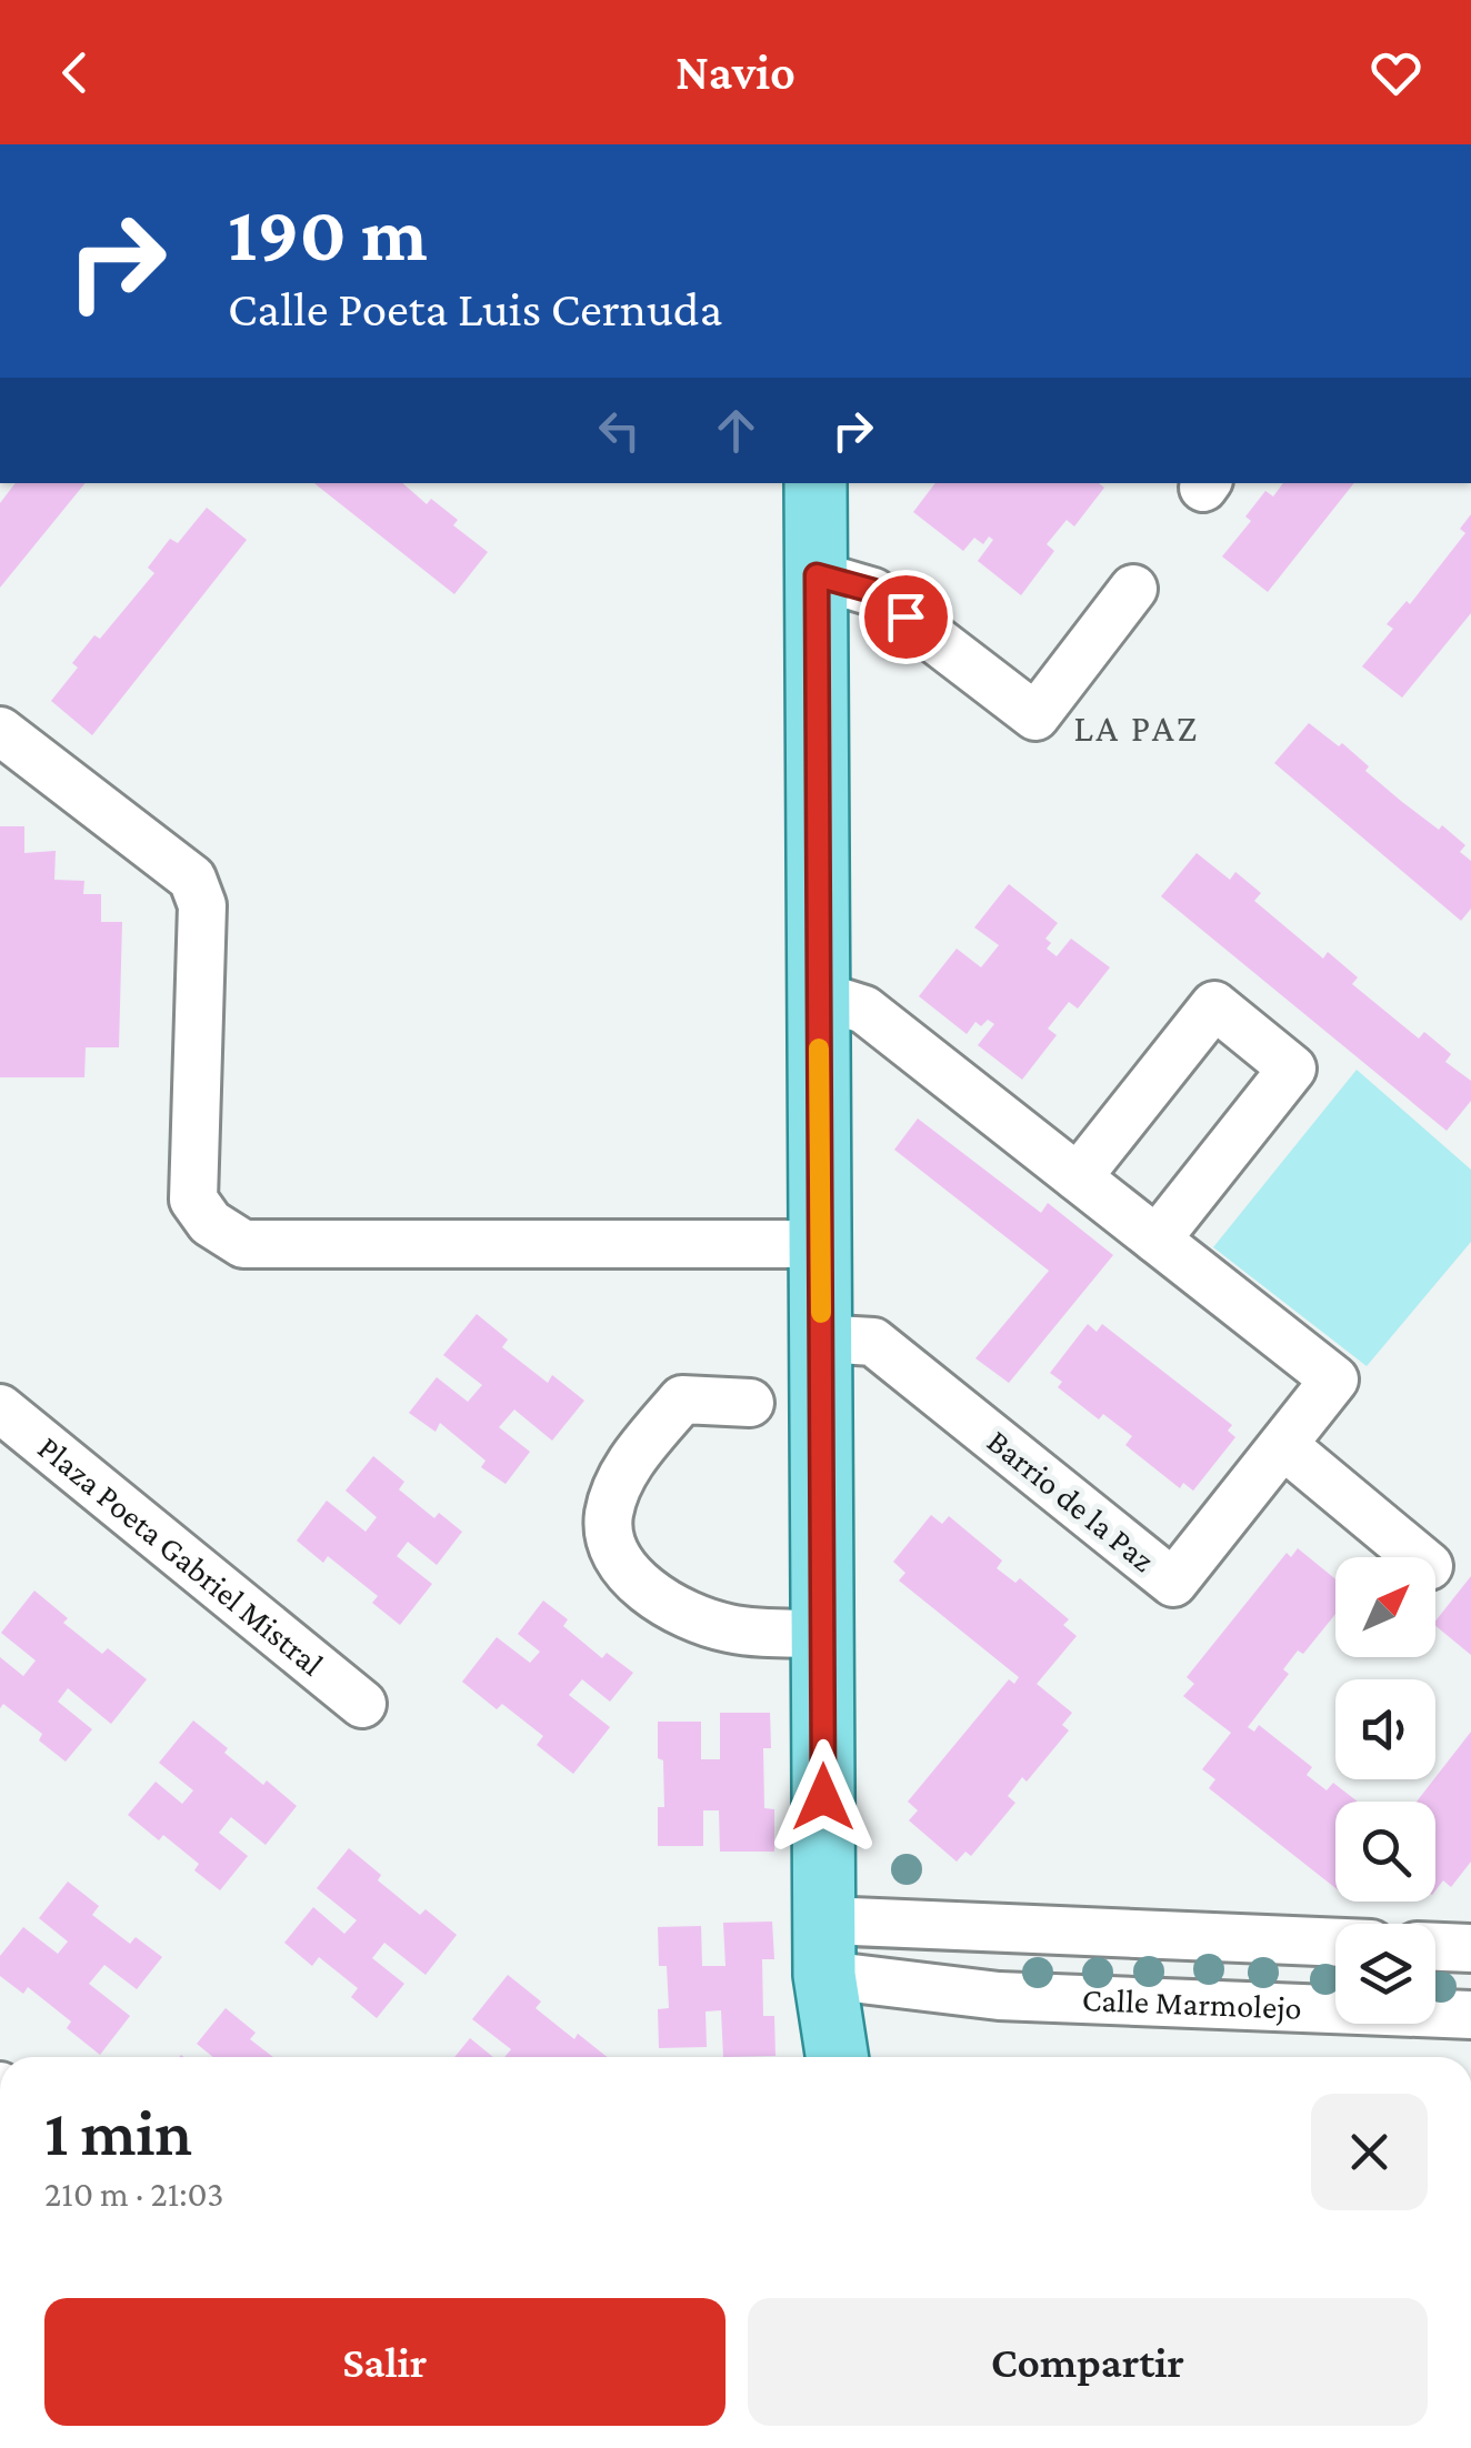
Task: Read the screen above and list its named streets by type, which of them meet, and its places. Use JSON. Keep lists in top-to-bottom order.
{
  "streets": {
    "street": ["Barrio de la Paz", "Plaza Poeta Gabriel Mistral", "Calle Marmolejo"]
  },
  "districts": ["LA PAZ"],
  "north": "top right",
  "page": {
    "header": "Navio",
    "turn": ["190 m", "Calle Poeta Luis Cernuda"],
    "heading": ["1 min", "210 m · 21:03"],
    "buttons": ["Salir", "Compartir"]
  }
}
